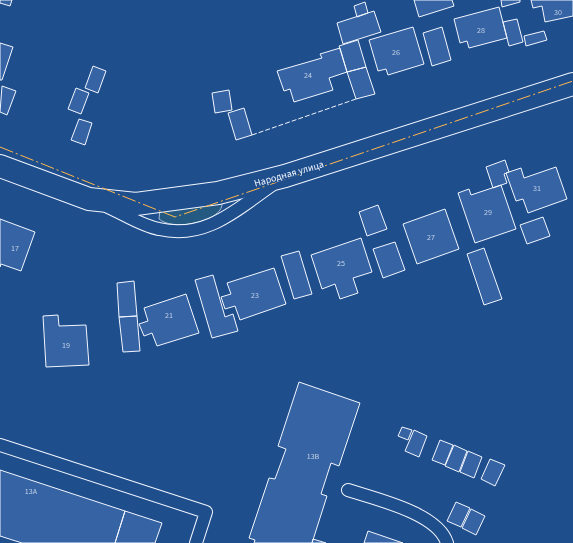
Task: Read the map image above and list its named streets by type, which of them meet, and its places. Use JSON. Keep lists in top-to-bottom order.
{
  "streets": {
    "street": ["Народная улица"]
  },
  "house_numbers": [
    "30",
    "28",
    "26",
    "24",
    "31",
    "29",
    "27",
    "17",
    "25",
    "23",
    "21",
    "19",
    "13В",
    "13А"
  ]
}
